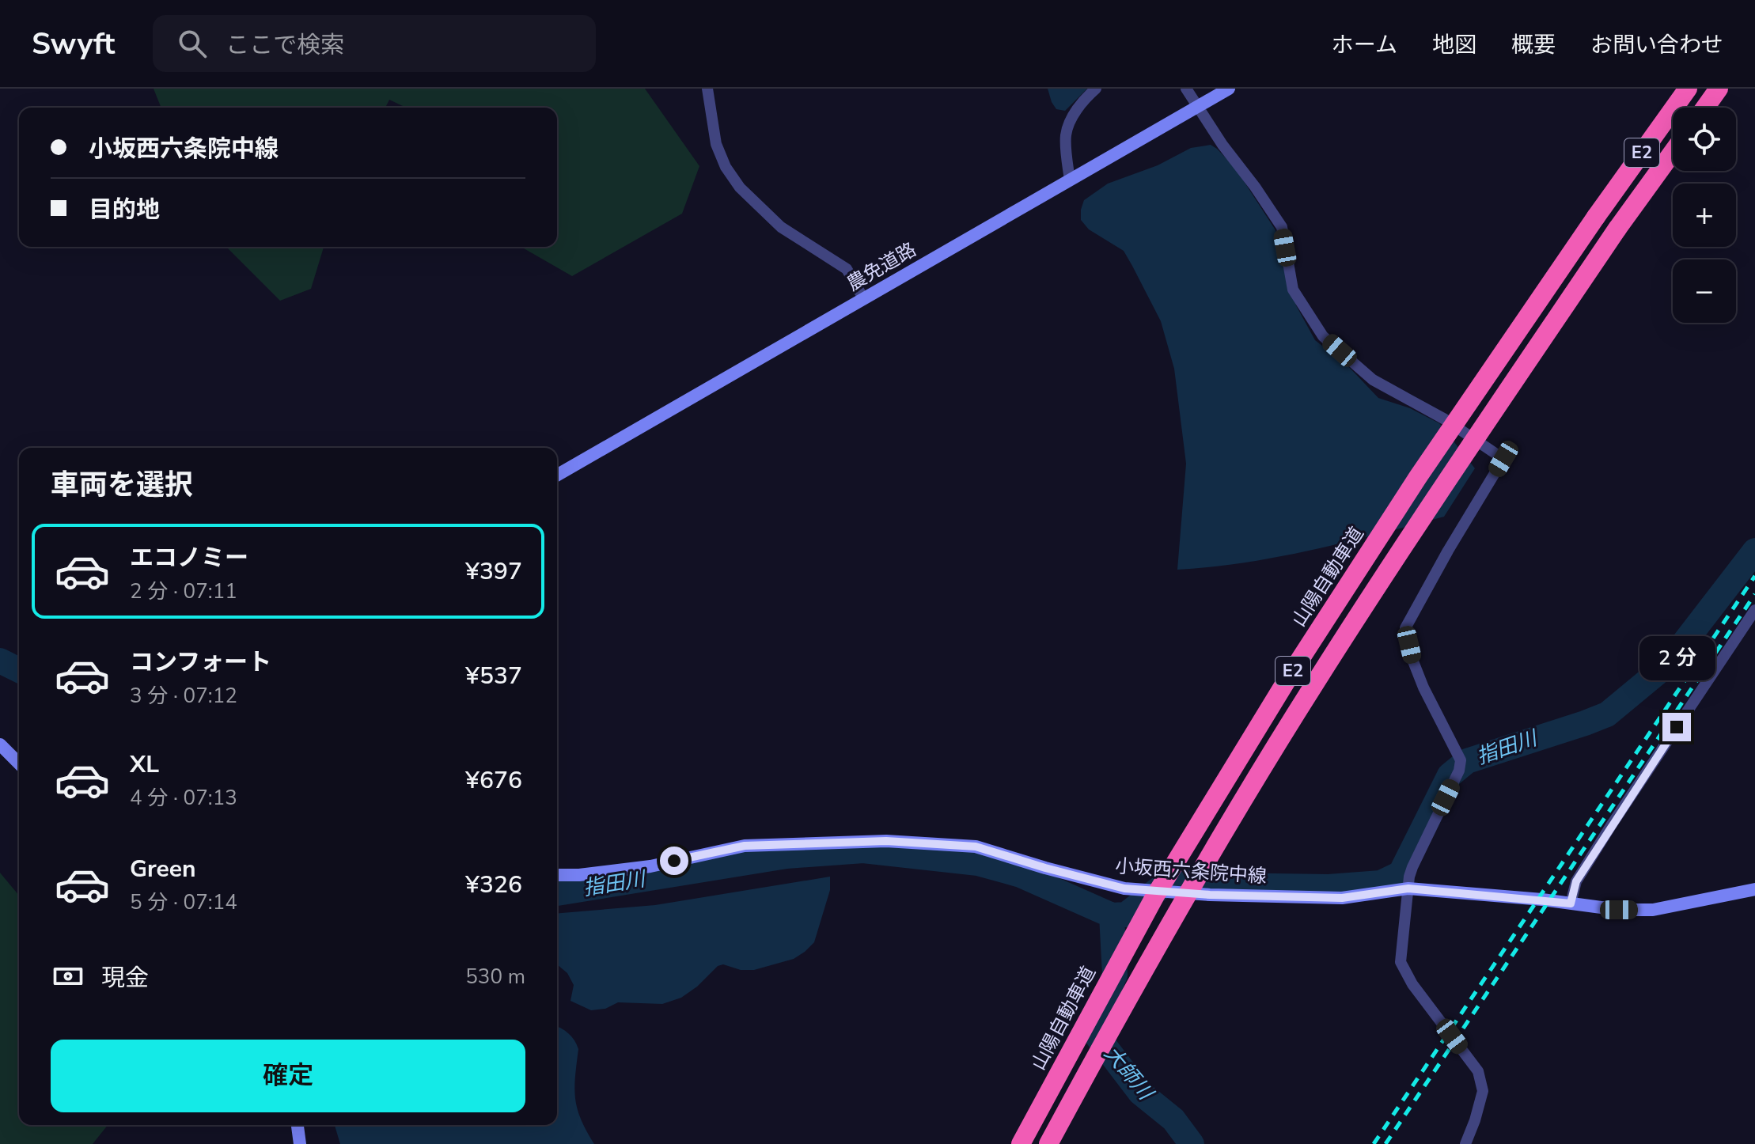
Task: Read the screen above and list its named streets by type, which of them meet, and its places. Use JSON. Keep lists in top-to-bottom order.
{
  "streets": {
    "highway": ["E2", "山陽自動車道"],
    "main road": ["農免道路", "小坂西六条院中線"]
  },
  "water": ["指田川", "大師川"],
  "page": {
    "header": "Swyft",
    "search": "ここで検索",
    "nav": [
      "ホーム",
      "地図",
      "概要",
      "お問い合わせ"
    ],
    "map_buttons": ["+", "−"],
    "banner": ["小坂西六条院中線", "目的地"],
    "heading": "車両を選択",
    "list": [
      {
        "name": "エコノミー",
        "note": "2 分 · 07:11",
        "value": "¥397"
      },
      {
        "name": "コンフォート",
        "note": "3 分 · 07:12",
        "value": "¥537"
      },
      {
        "name": "XL",
        "note": "4 分 · 07:13",
        "value": "¥676"
      },
      {
        "name": "Green",
        "note": "5 分 · 07:14",
        "value": "¥326"
      }
    ],
    "bubble": "2 分",
    "pay": ["現金", "530 m"],
    "buttons": "確定"
  }
}
